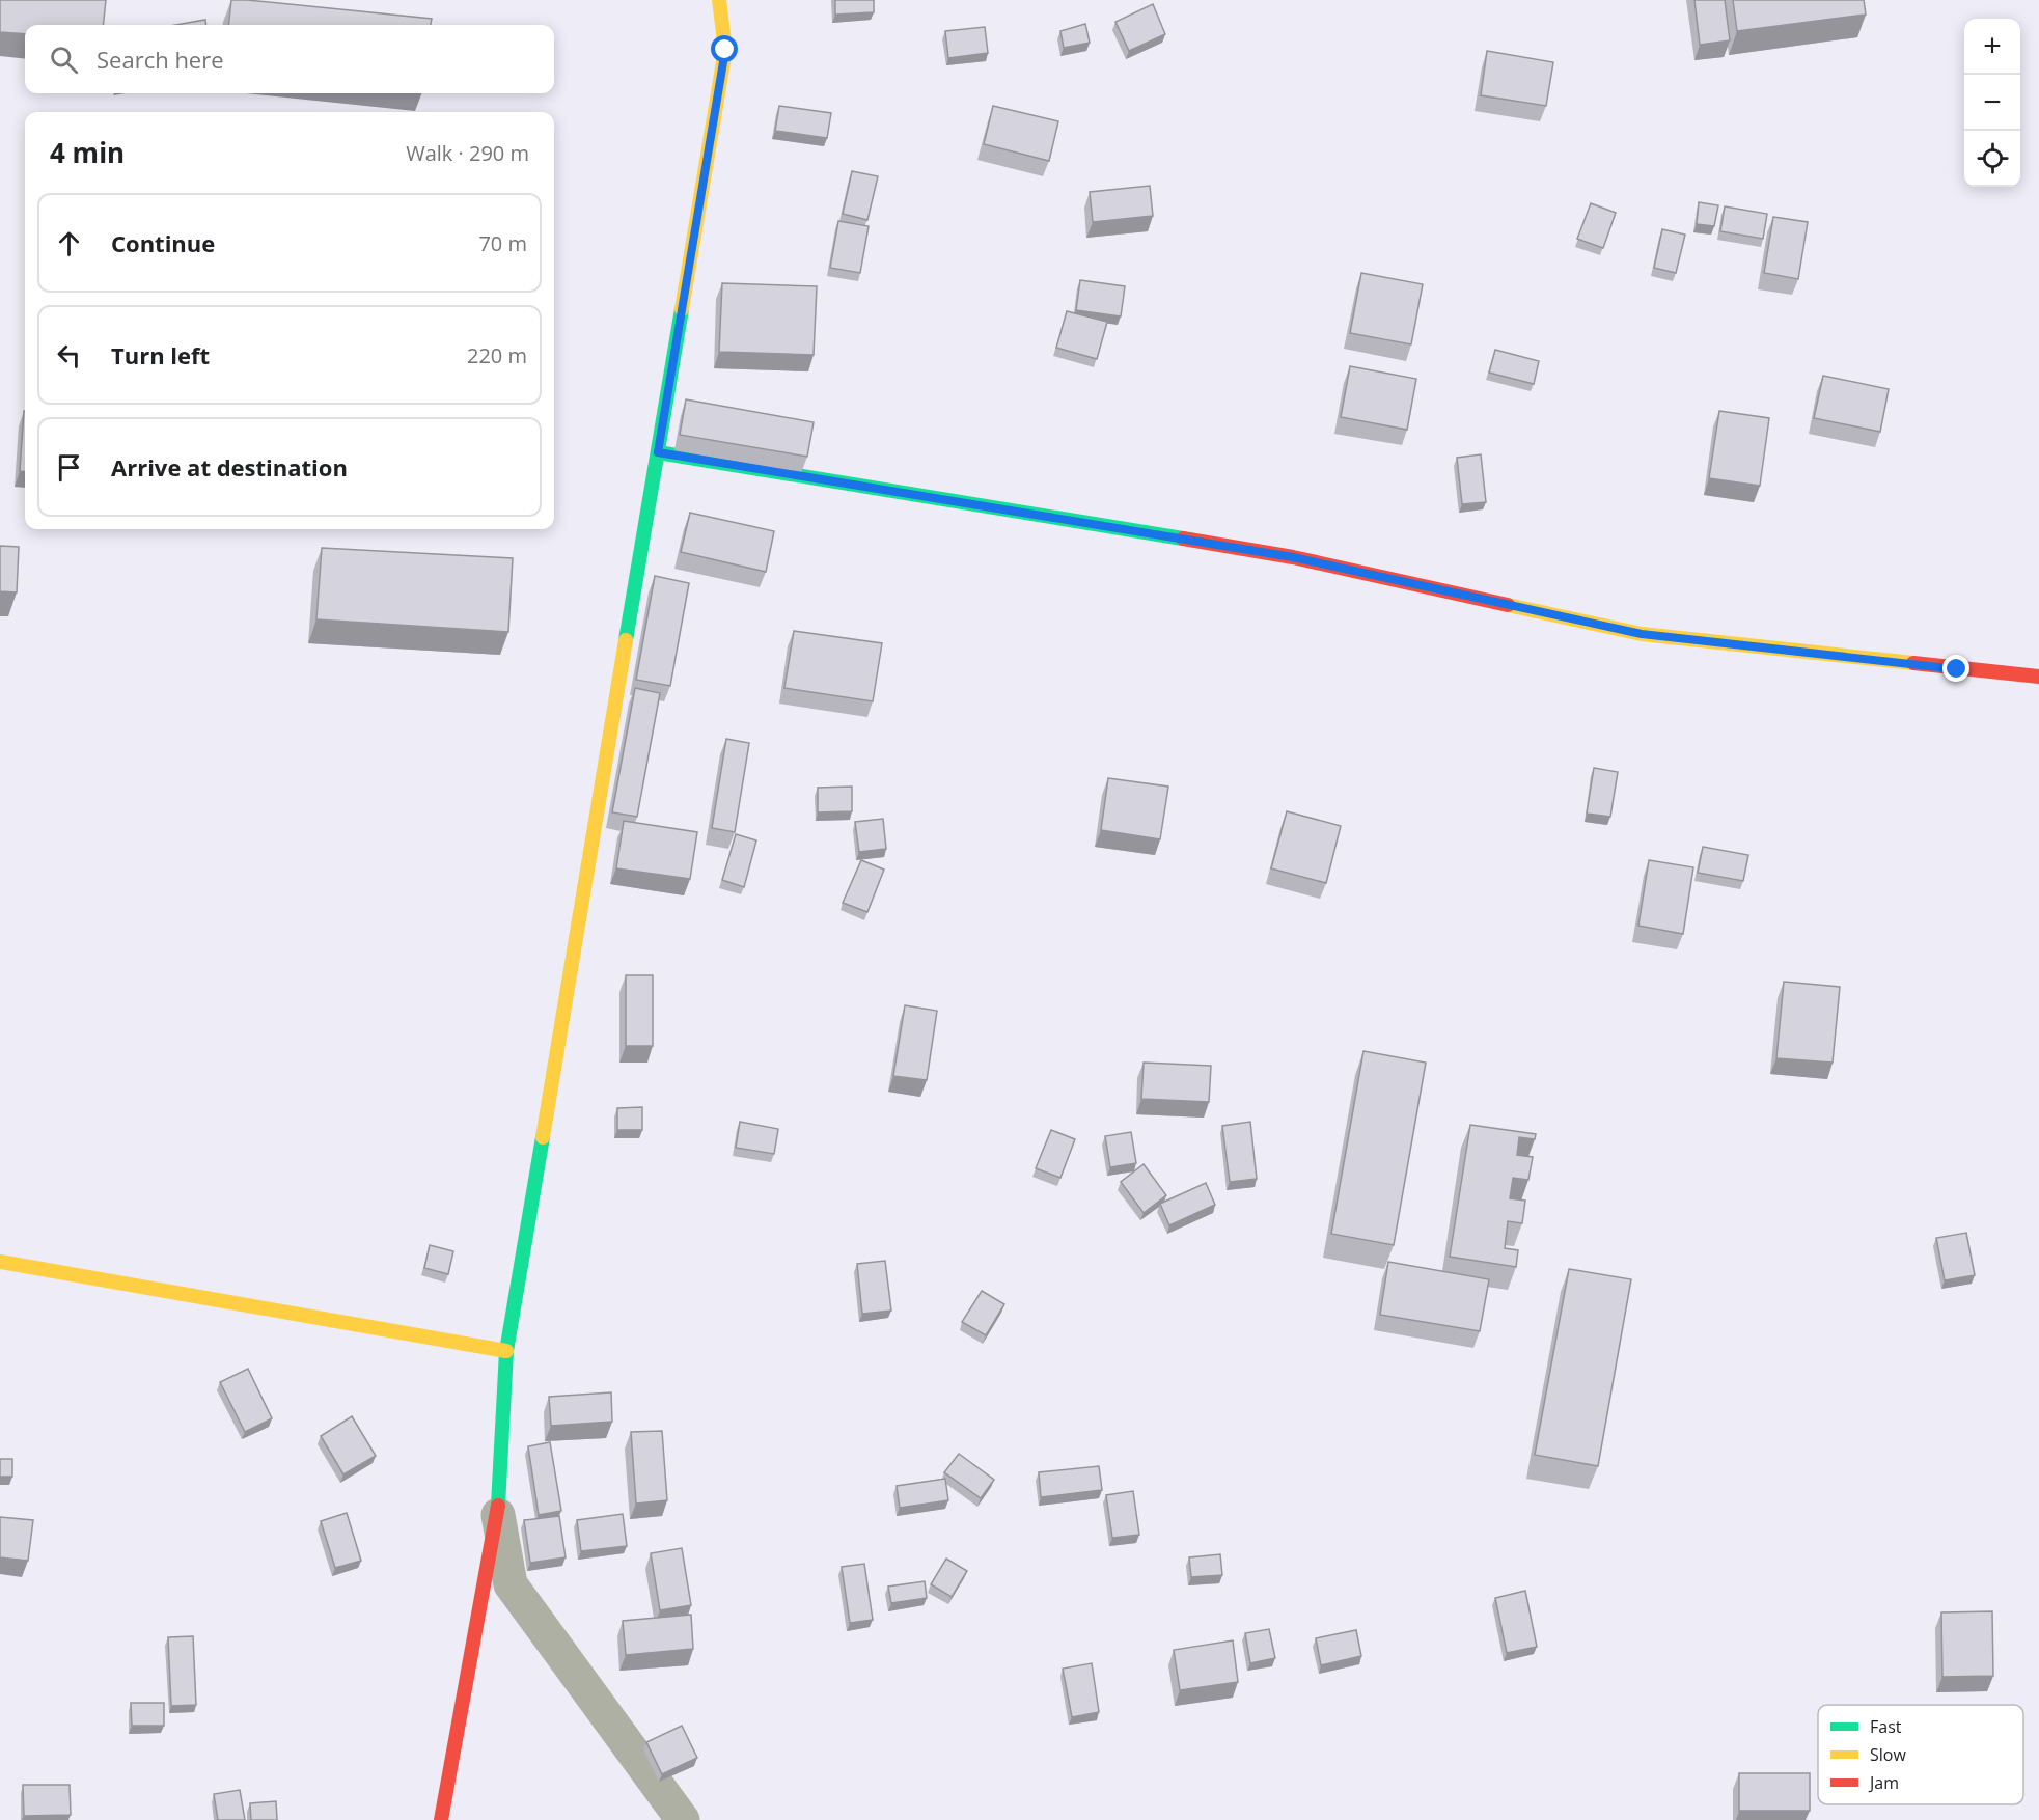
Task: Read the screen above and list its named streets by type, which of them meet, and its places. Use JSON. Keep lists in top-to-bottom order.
{
  "legend": ["Fast", "Slow", "Jam"],
  "page": {
    "map_buttons": ["+", "−"],
    "search": "Search here",
    "heading": ["4 min", "Walk · 290 m"],
    "list": [
      ["Continue", "70 m"],
      ["Turn left", "220 m"],
      "Arrive at destination"
    ]
  }
}
